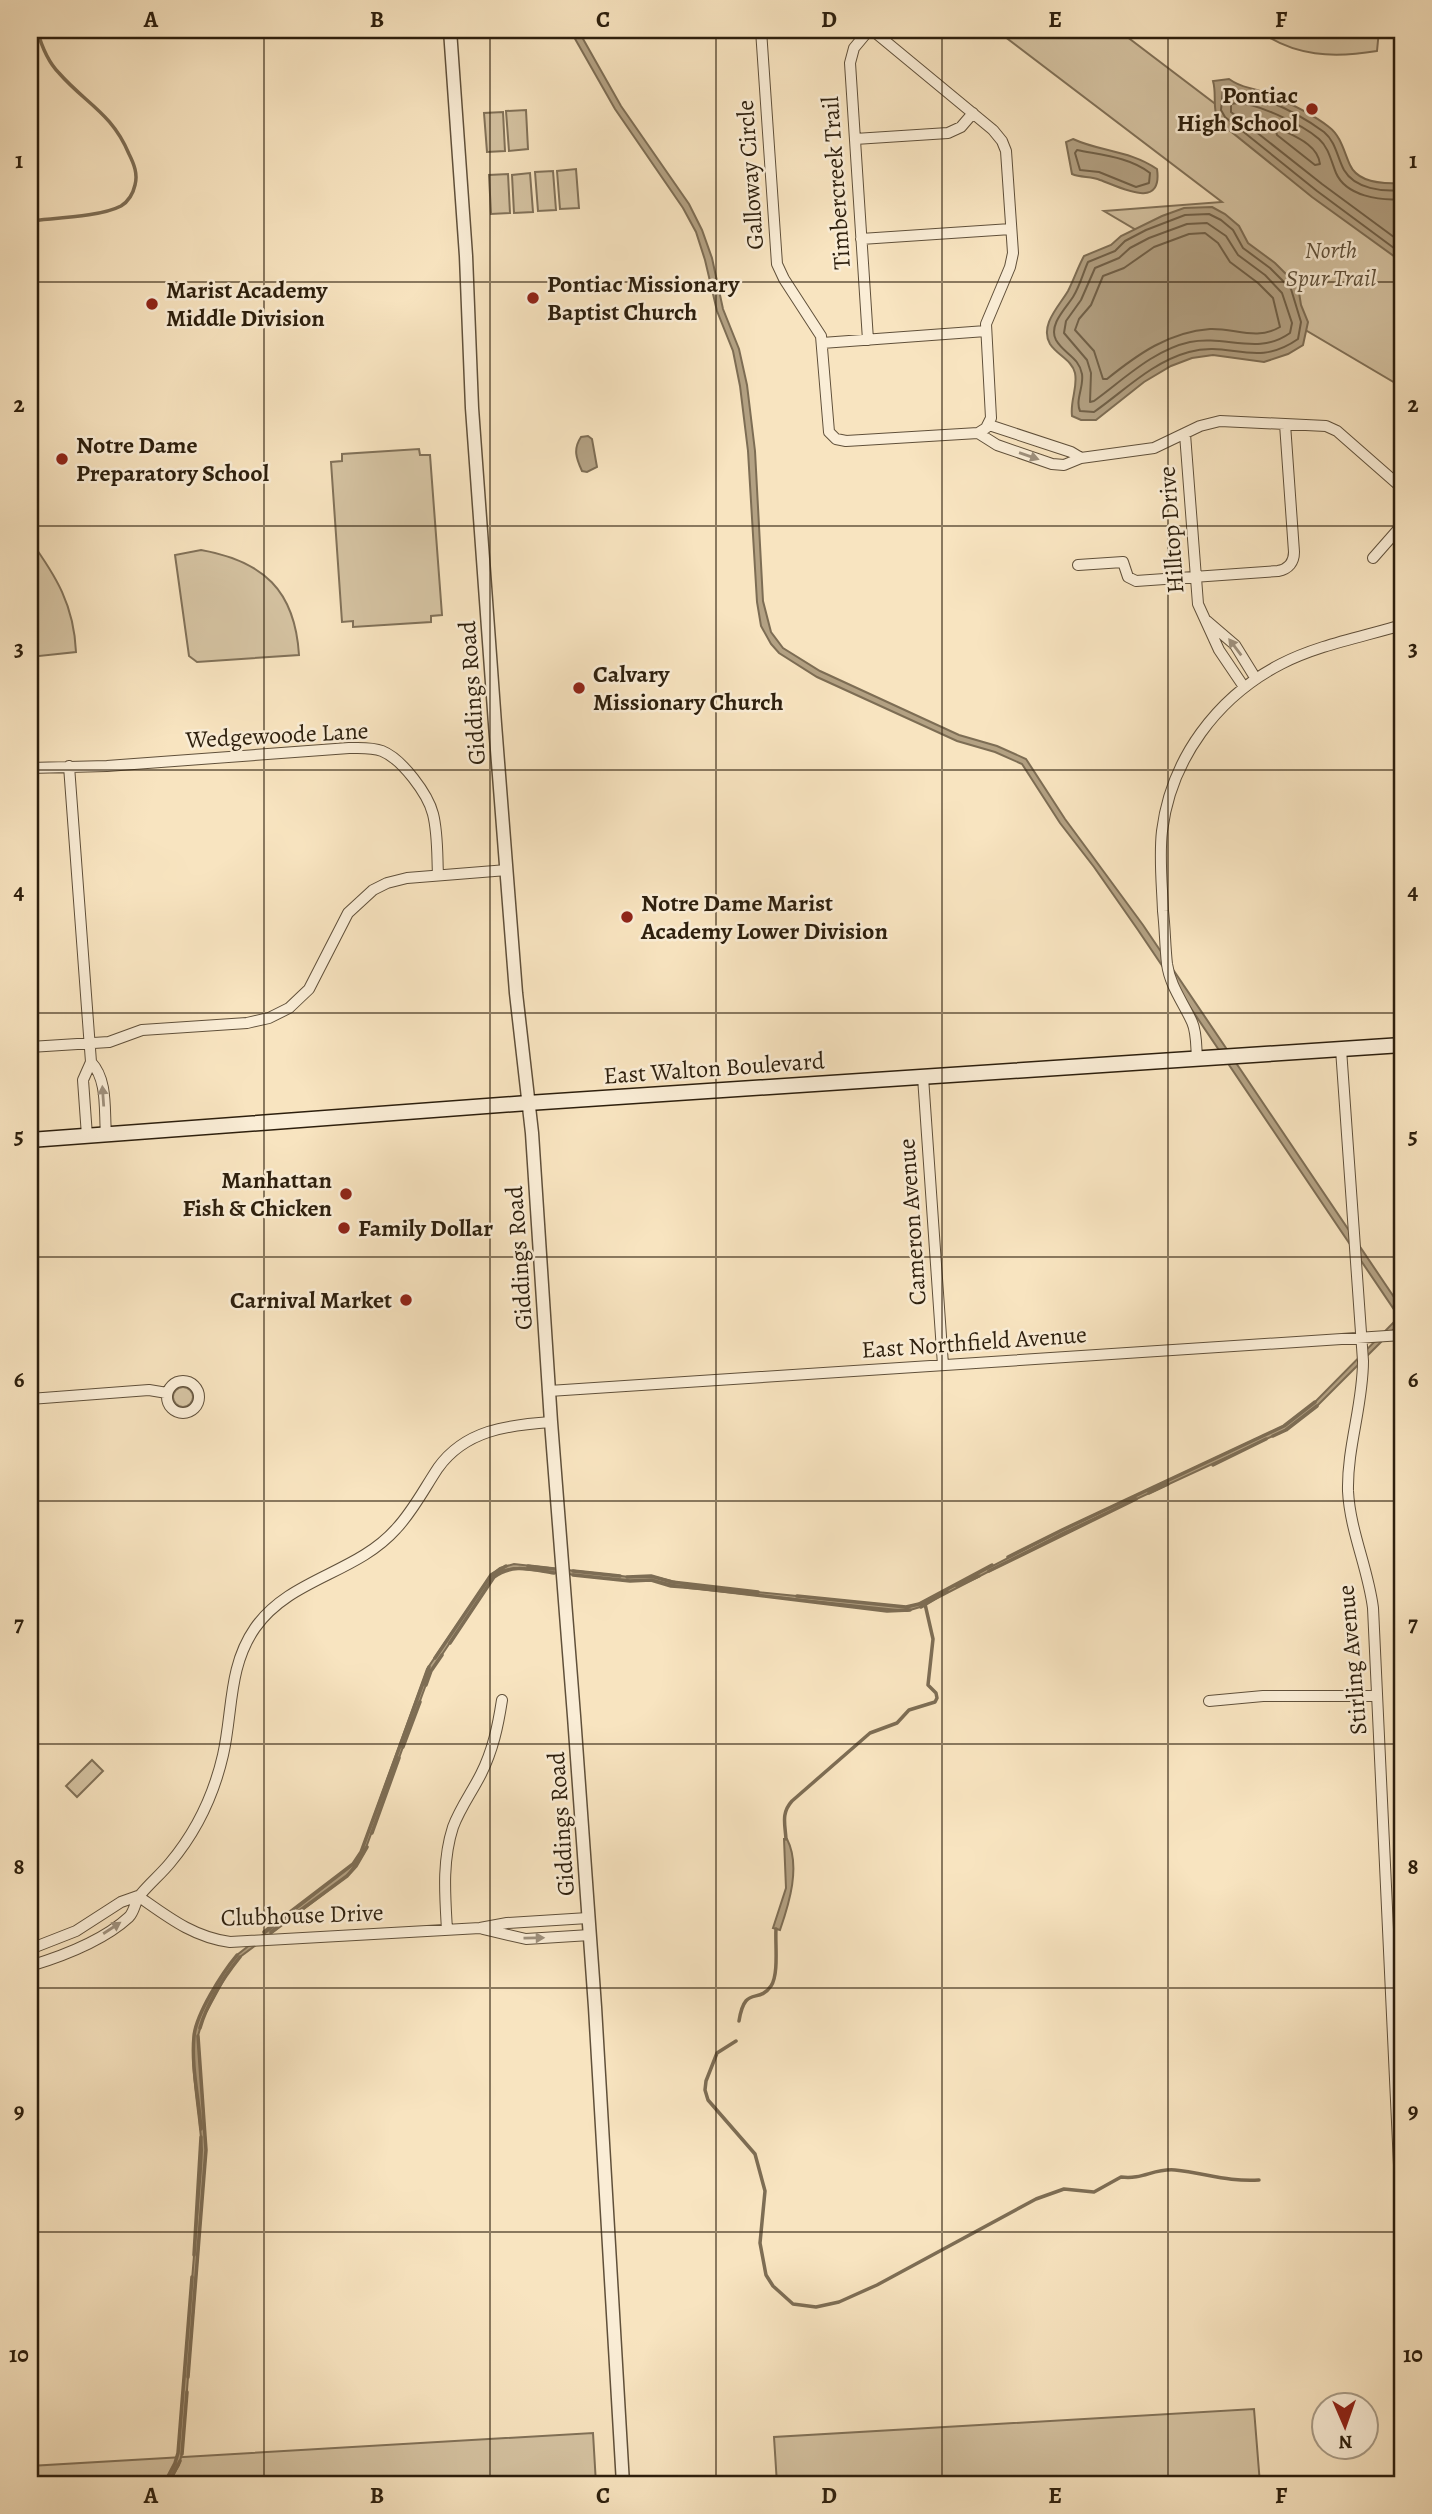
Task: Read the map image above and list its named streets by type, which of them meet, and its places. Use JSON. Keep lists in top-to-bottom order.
{
  "streets": {
    "main road": ["East Walton Boulevard"],
    "street": [
      "Galloway Circle",
      "Timbercreek Trail",
      "Hilltop Drive",
      "Giddings Road",
      "Wedgewoode Lane",
      "Cameron Avenue",
      "East Northfield Avenue",
      "Stirling Avenue",
      "Clubhouse Drive"
    ]
  },
  "crossings": [
    ["Giddings Road", "East Walton Boulevard"],
    ["Giddings Road", "East Northfield Avenue"],
    ["Giddings Road", "Clubhouse Drive"],
    ["East Walton Boulevard", "Cameron Avenue"],
    ["East Walton Boulevard", "Stirling Avenue"],
    ["Cameron Avenue", "East Northfield Avenue"],
    ["East Northfield Avenue", "Stirling Avenue"]
  ],
  "parks": ["North Spur Trail"],
  "places": [
    "Pontiac High School",
    "Pontiac Missionary Baptist Church",
    "Marist Academy Middle Division",
    "Notre Dame Preparatory School",
    "Calvary Missionary Church",
    "Notre Dame Marist Academy Lower Division",
    "Manhattan Fish & Chicken",
    "Family Dollar",
    "Carnival Market"
  ],
  "north": "bottom",
  "grid": {
    "columns": [
      "A",
      "B",
      "C",
      "D",
      "E",
      "F"
    ],
    "rows": [
      "1",
      "2",
      "3",
      "4",
      "5",
      "6",
      "7",
      "8",
      "9",
      "10"
    ]
  }
}
